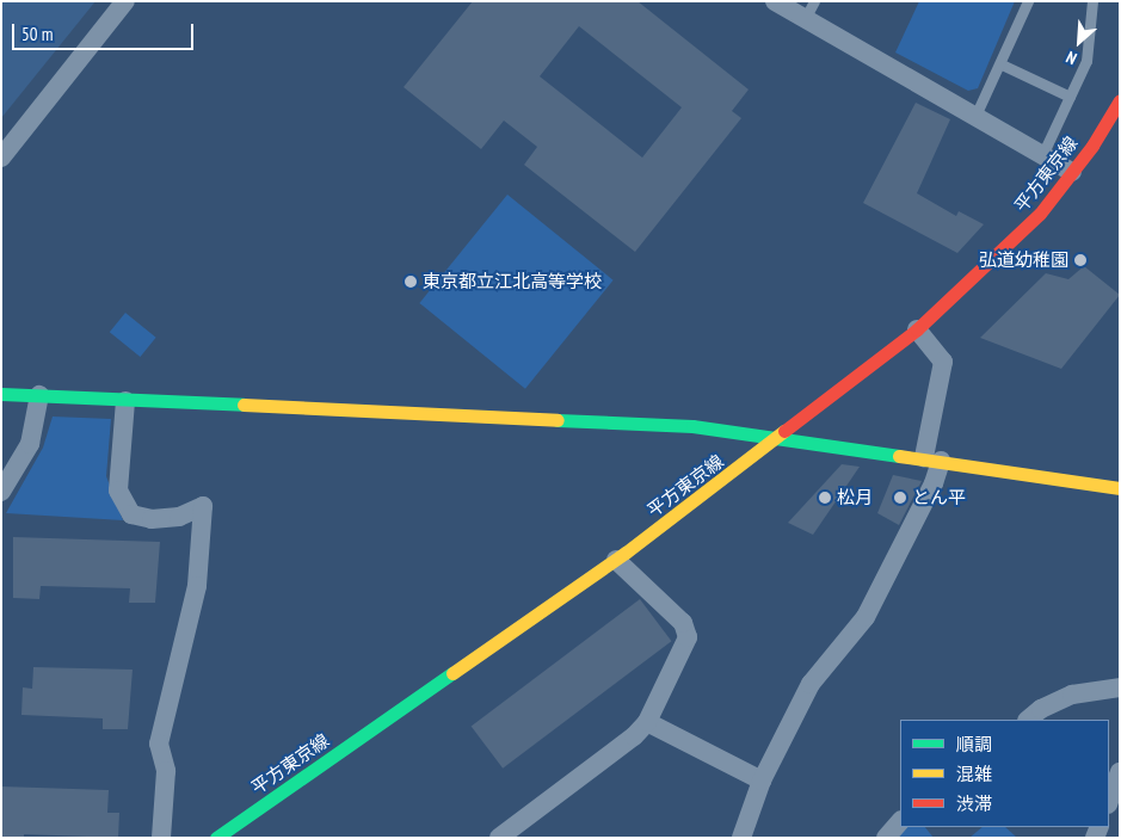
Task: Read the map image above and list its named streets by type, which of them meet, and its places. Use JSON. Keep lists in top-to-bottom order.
{
  "streets": {
    "main road": ["平方東京線"]
  },
  "places": [
    "弘道幼稚園",
    "東京都立江北高等学校",
    "松月",
    "とん平"
  ],
  "legend": ["順調", "混雑", "渋滞"],
  "scale_bar": "50 m",
  "north": "bottom left"
}
